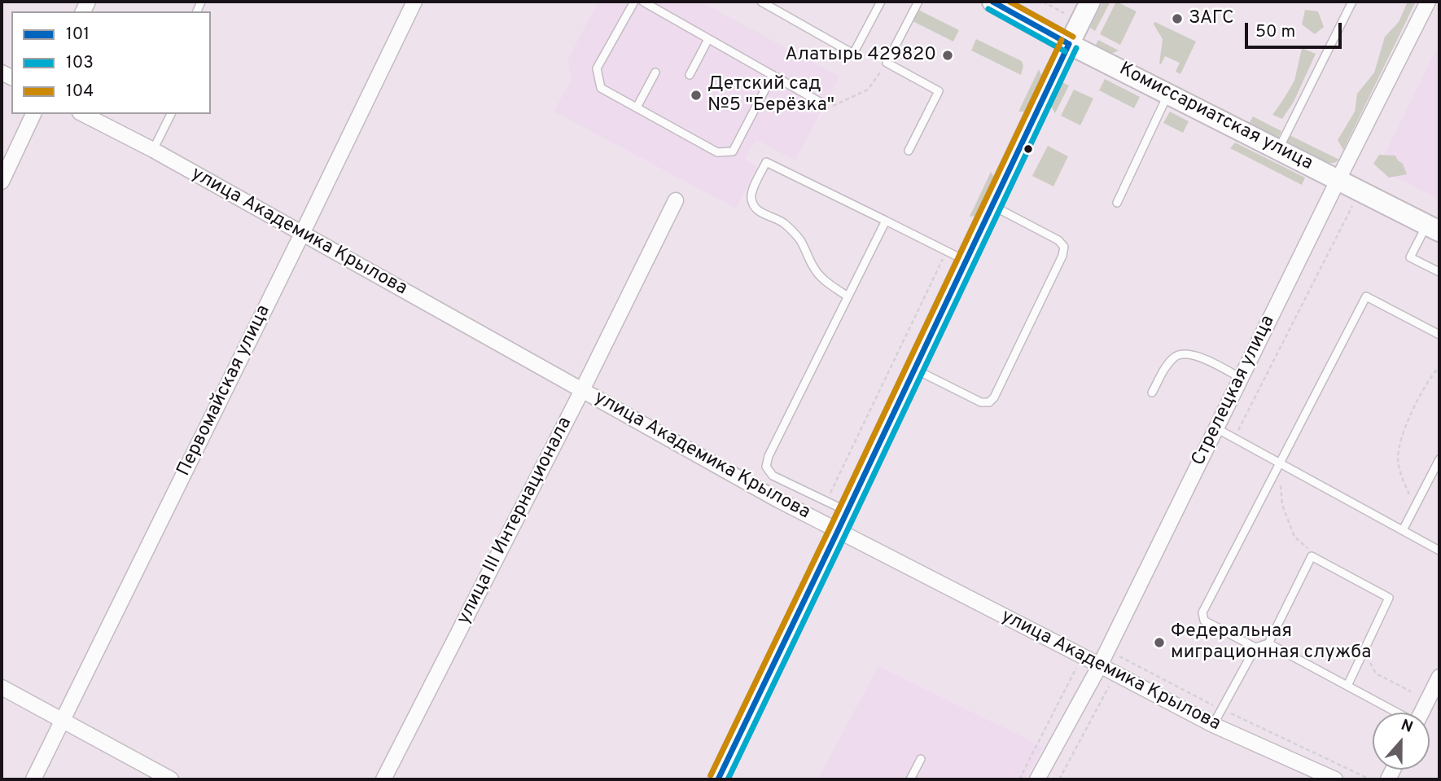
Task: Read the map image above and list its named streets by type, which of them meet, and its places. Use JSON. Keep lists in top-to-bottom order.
{
  "streets": {
    "street": [
      "Комиссариатская улица",
      "улица Академика Крылова",
      "Первомайская улица",
      "Стрелецкая улица",
      "улица III Интернационала"
    ]
  },
  "crossings": [
    ["Комиссариатская улица", "Стрелецкая улица"],
    ["улица Академика Крылова", "Первомайская улица"],
    ["улица Академика Крылова", "Стрелецкая улица"],
    ["улица Академика Крылова", "улица III Интернационала"]
  ],
  "places": [
    "ЗАГС",
    "Алатырь 429820",
    "Детский сад №5 \"Берёзка\"",
    "Федеральная миграционная служба"
  ],
  "lines": ["transit line 101", "transit line 104", "transit line 103"],
  "legend": ["101", "103", "104"],
  "scale_bar": "50 m",
  "north": "top"
}
